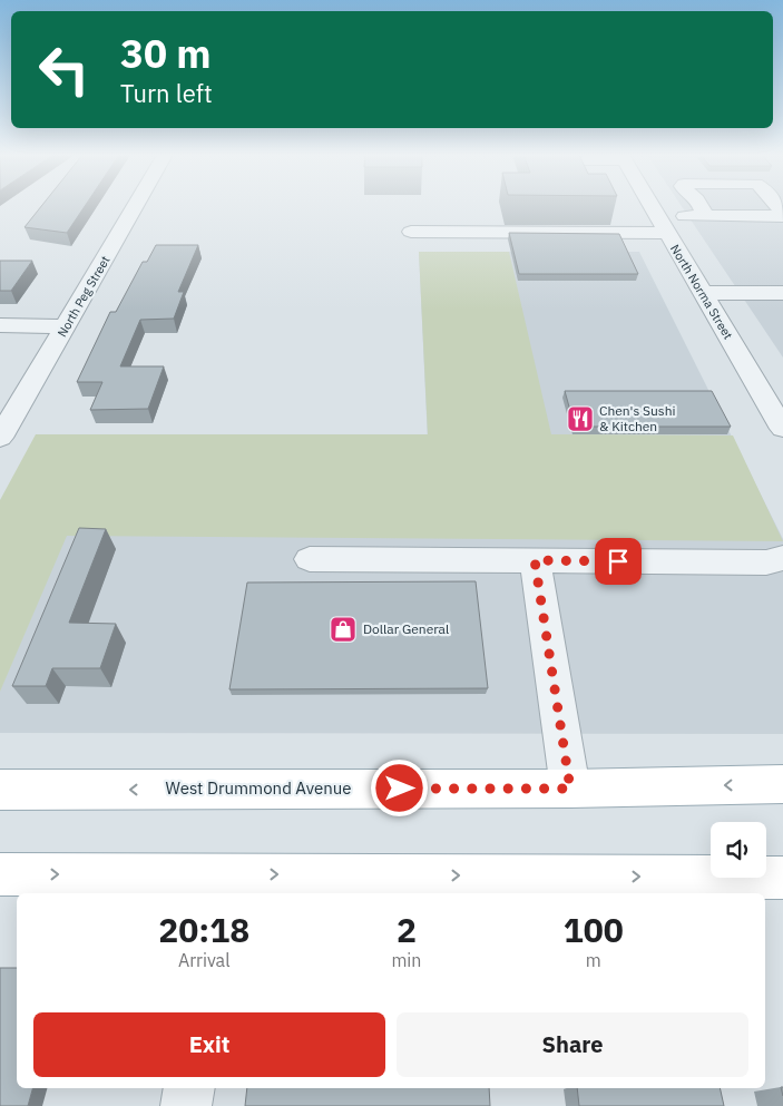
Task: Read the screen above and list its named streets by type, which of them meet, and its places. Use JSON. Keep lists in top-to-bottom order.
{
  "streets": {
    "main road": ["West Drummond Avenue"],
    "street": ["North Norma Street", "North Peg Street"]
  },
  "places": {
    "restaurant": ["Chen's Sushi & Kitchen"],
    "shop": ["Dollar General"]
  },
  "page": {
    "turn": ["30 m", "Turn left"],
    "eta": [
      "20:18",
      "Arrival",
      "2",
      "min",
      "100",
      "m"
    ],
    "buttons": ["Exit", "Share"]
  }
}
